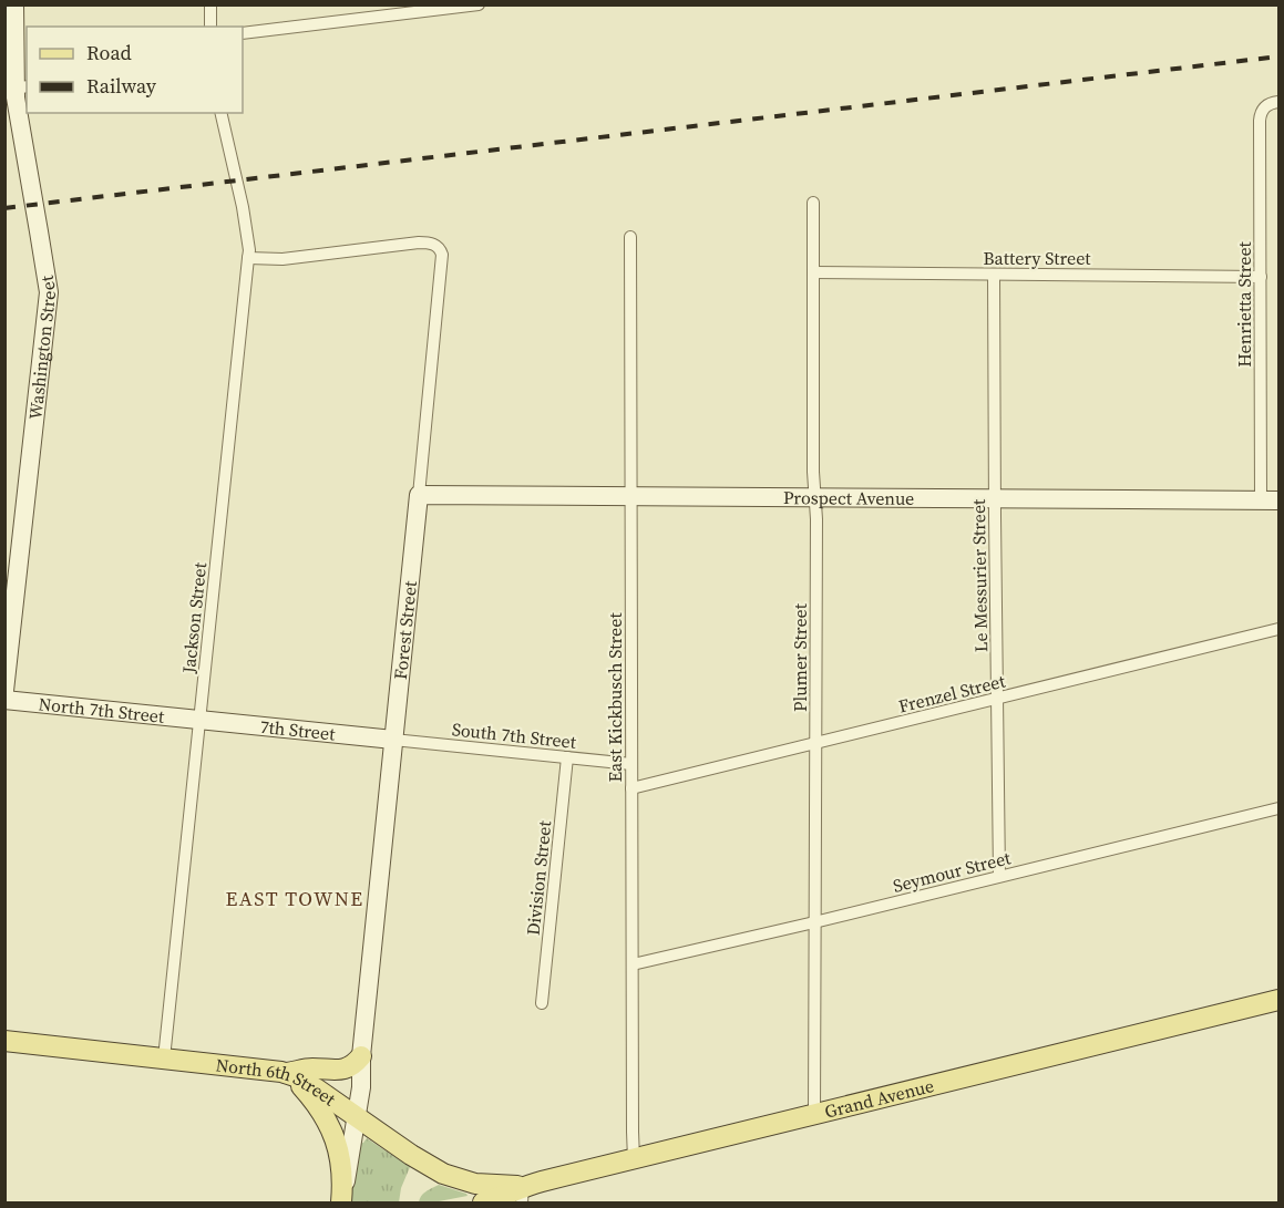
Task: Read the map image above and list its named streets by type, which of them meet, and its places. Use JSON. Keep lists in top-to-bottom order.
{
  "streets": {
    "main road": ["North 6th Street", "Grand Avenue"],
    "street": [
      "Battery Street",
      "Henrietta Street",
      "Washington Street",
      "Prospect Avenue",
      "Le Messurier Street",
      "Jackson Street",
      "Forest Street",
      "Plumer Street",
      "Frenzel Street",
      "East Kickbusch Street",
      "North 7th Street",
      "7th Street",
      "South 7th Street",
      "Seymour Street",
      "Division Street"
    ]
  },
  "crossings": [
    ["Battery Street", "Henrietta Street"],
    ["Battery Street", "Le Messurier Street"],
    ["Battery Street", "Plumer Street"],
    ["Henrietta Street", "Prospect Avenue"],
    ["Prospect Avenue", "Le Messurier Street"],
    ["Prospect Avenue", "Forest Street"],
    ["Prospect Avenue", "Plumer Street"],
    ["Prospect Avenue", "East Kickbusch Street"],
    ["Le Messurier Street", "Frenzel Street"],
    ["Le Messurier Street", "Seymour Street"],
    ["Jackson Street", "Forest Street"],
    ["Jackson Street", "North 7th Street"],
    ["Jackson Street", "7th Street"],
    ["Jackson Street", "North 6th Street"],
    ["Forest Street", "7th Street"],
    ["Forest Street", "South 7th Street"],
    ["Forest Street", "North 6th Street"],
    ["Plumer Street", "Frenzel Street"],
    ["Plumer Street", "Seymour Street"],
    ["Plumer Street", "Grand Avenue"],
    ["Frenzel Street", "East Kickbusch Street"],
    ["East Kickbusch Street", "South 7th Street"],
    ["East Kickbusch Street", "Seymour Street"],
    ["East Kickbusch Street", "Grand Avenue"],
    ["North 7th Street", "7th Street"],
    ["7th Street", "South 7th Street"],
    ["South 7th Street", "Division Street"],
    ["North 6th Street", "Grand Avenue"]
  ],
  "districts": ["EAST TOWNE"],
  "legend": ["Road", "Railway"]
}
